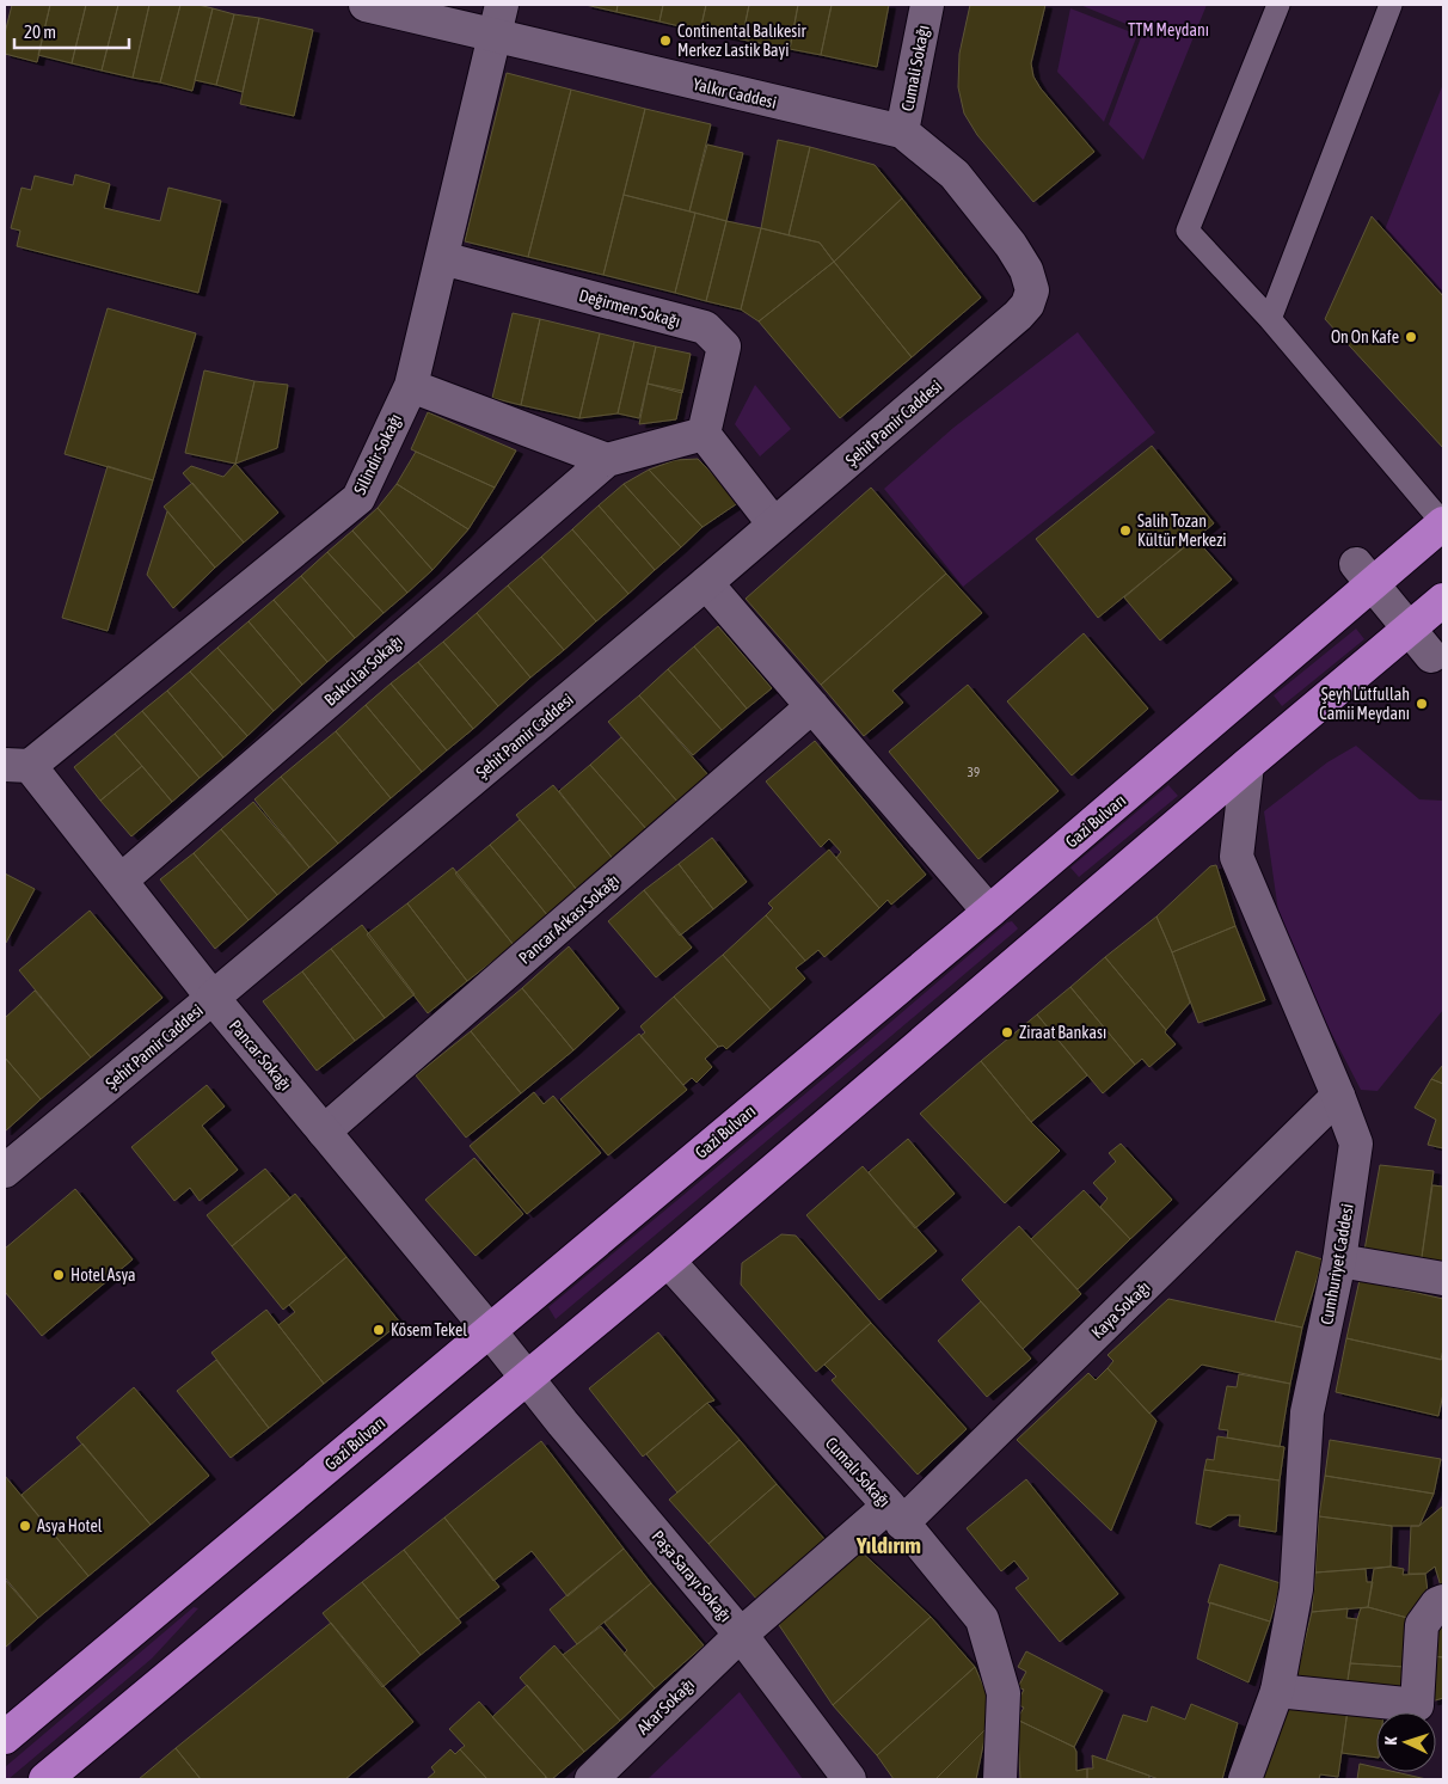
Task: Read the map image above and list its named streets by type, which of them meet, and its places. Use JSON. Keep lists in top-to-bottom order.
{
  "streets": {
    "highway": ["Gazi Bulvarı"],
    "street": [
      "Cumali Sokağı",
      "Yalkır Caddesi",
      "Değirmen Sokağı",
      "Şehit Pamir Caddesi",
      "Silindir Sokağı",
      "Bakıcılar Sokağı",
      "Pancar Arkası Sokağı",
      "Pancar Sokağı",
      "Cumhuriyet Caddesi",
      "Kaya Sokağı",
      "Cumalı Sokağı",
      "Paşa Sarayı Sokağı",
      "Akar Sokağı"
    ]
  },
  "crossings": [
    ["Cumali Sokağı", "Yalkır Caddesi"],
    ["Yalkır Caddesi", "Şehit Pamir Caddesi"],
    ["Yalkır Caddesi", "Silindir Sokağı"],
    ["Değirmen Sokağı", "Silindir Sokağı"],
    ["Şehit Pamir Caddesi", "Pancar Sokağı"],
    ["Silindir Sokağı", "Pancar Sokağı"],
    ["Bakıcılar Sokağı", "Pancar Sokağı"],
    ["Gazi Bulvarı", "Pancar Sokağı"],
    ["Gazi Bulvarı", "Paşa Sarayı Sokağı"],
    ["Pancar Arkası Sokağı", "Pancar Sokağı"],
    ["Pancar Sokağı", "Paşa Sarayı Sokağı"],
    ["Cumhuriyet Caddesi", "Kaya Sokağı"],
    ["Kaya Sokağı", "Cumalı Sokağı"],
    ["Kaya Sokağı", "Paşa Sarayı Sokağı"],
    ["Kaya Sokağı", "Akar Sokağı"],
    ["Paşa Sarayı Sokağı", "Akar Sokağı"]
  ],
  "districts": ["Yıldırım"],
  "parks": ["TTM Meydanı"],
  "places": [
    "Continental Balıkesir Merkez Lastik Bayi",
    "On On Kafe",
    "Salih Tozan Kültür Merkezi",
    "Şeyh Lütfullah Camii Meydanı",
    "Ziraat Bankası",
    "Hotel Asya",
    "Kösem Tekel",
    "Asya Hotel"
  ],
  "house_numbers": ["39"],
  "scale_bar": "20 m",
  "north": "left"
}
